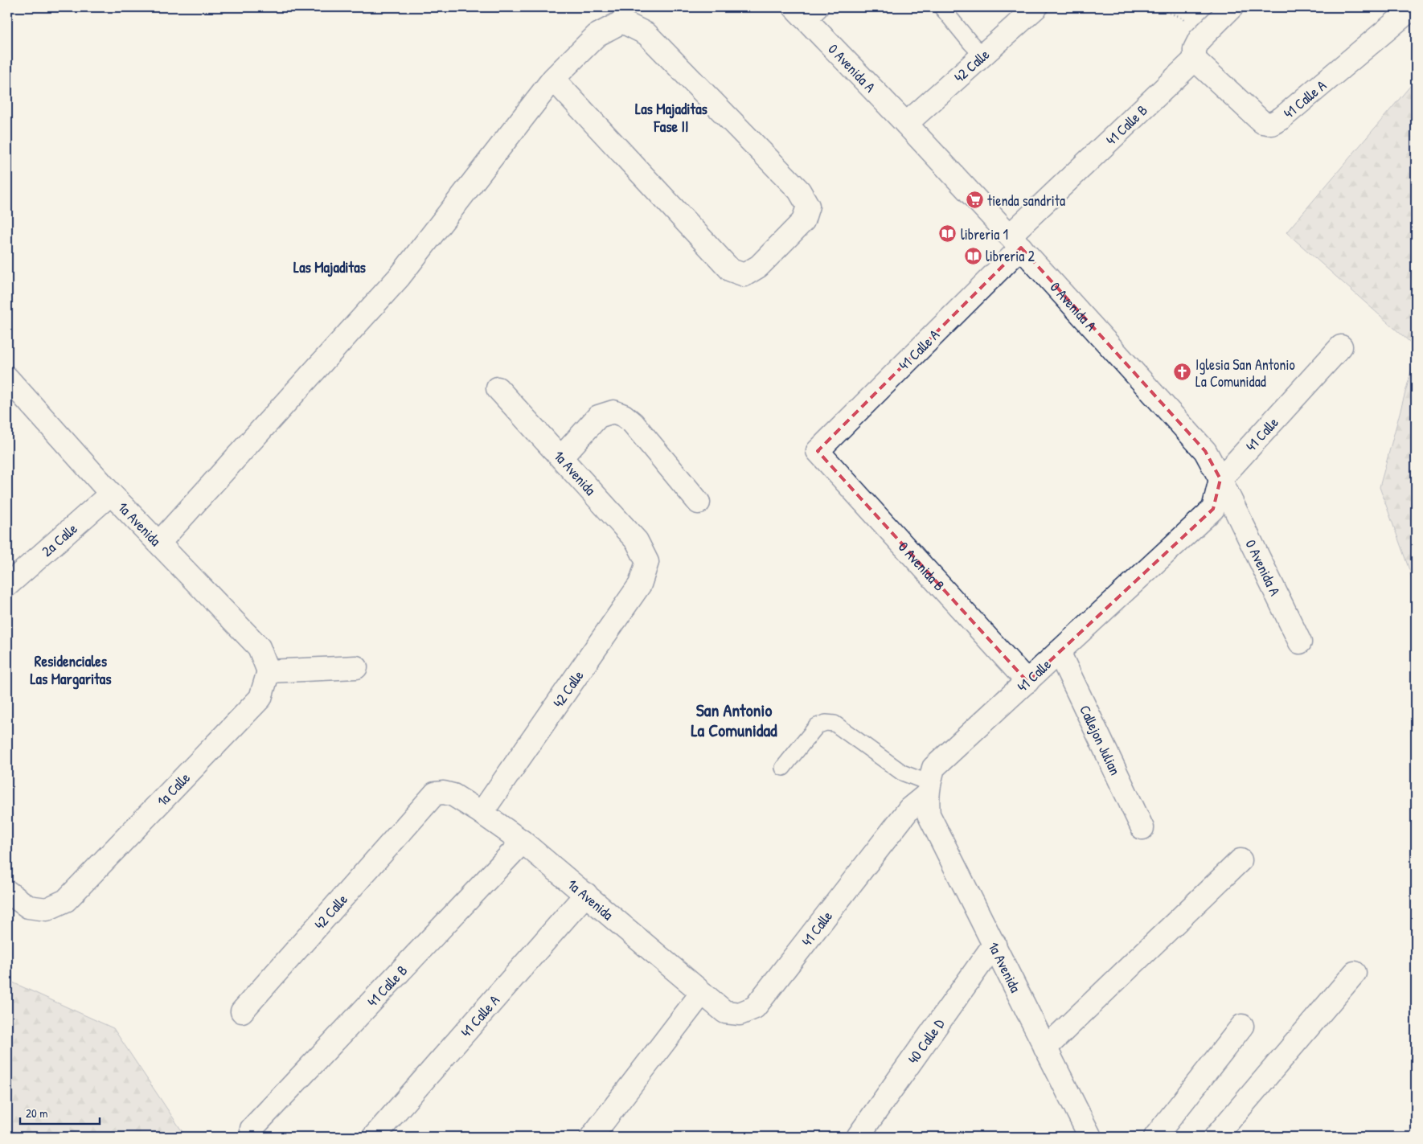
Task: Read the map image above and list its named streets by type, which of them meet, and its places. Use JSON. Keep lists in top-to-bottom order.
{
  "streets": {
    "street": [
      "42 Calle",
      "0 Avenida A",
      "41 Calle A",
      "41 Calle B",
      "41 Calle",
      "1a Avenida",
      "2a Calle",
      "0 Avenida B",
      "Callejon Julian",
      "1a Calle",
      "40 Calle D"
    ]
  },
  "crossings": [
    ["42 Calle", "0 Avenida A"],
    ["42 Calle", "1a Avenida"],
    ["0 Avenida A", "41 Calle A"],
    ["0 Avenida A", "41 Calle B"],
    ["0 Avenida A", "41 Calle"],
    ["41 Calle A", "41 Calle B"],
    ["41 Calle A", "1a Avenida"],
    ["41 Calle A", "0 Avenida B"],
    ["41 Calle B", "1a Avenida"],
    ["41 Calle", "1a Avenida"],
    ["41 Calle", "0 Avenida B"],
    ["41 Calle", "Callejon Julian"],
    ["1a Avenida", "2a Calle"],
    ["1a Avenida", "1a Calle"],
    ["1a Avenida", "40 Calle D"]
  ],
  "districts": [
    "Las Majaditas Fase II",
    "Las Majaditas",
    "Residenciales Las Margaritas",
    "San Antonio La Comunidad"
  ],
  "places": {
    "supermarket": ["tienda sandrita"],
    "library": ["libreria 1", "libreria 2"],
    "church": ["Iglesia San Antonio La Comunidad"]
  },
  "scale_bar": "20 m"
}
